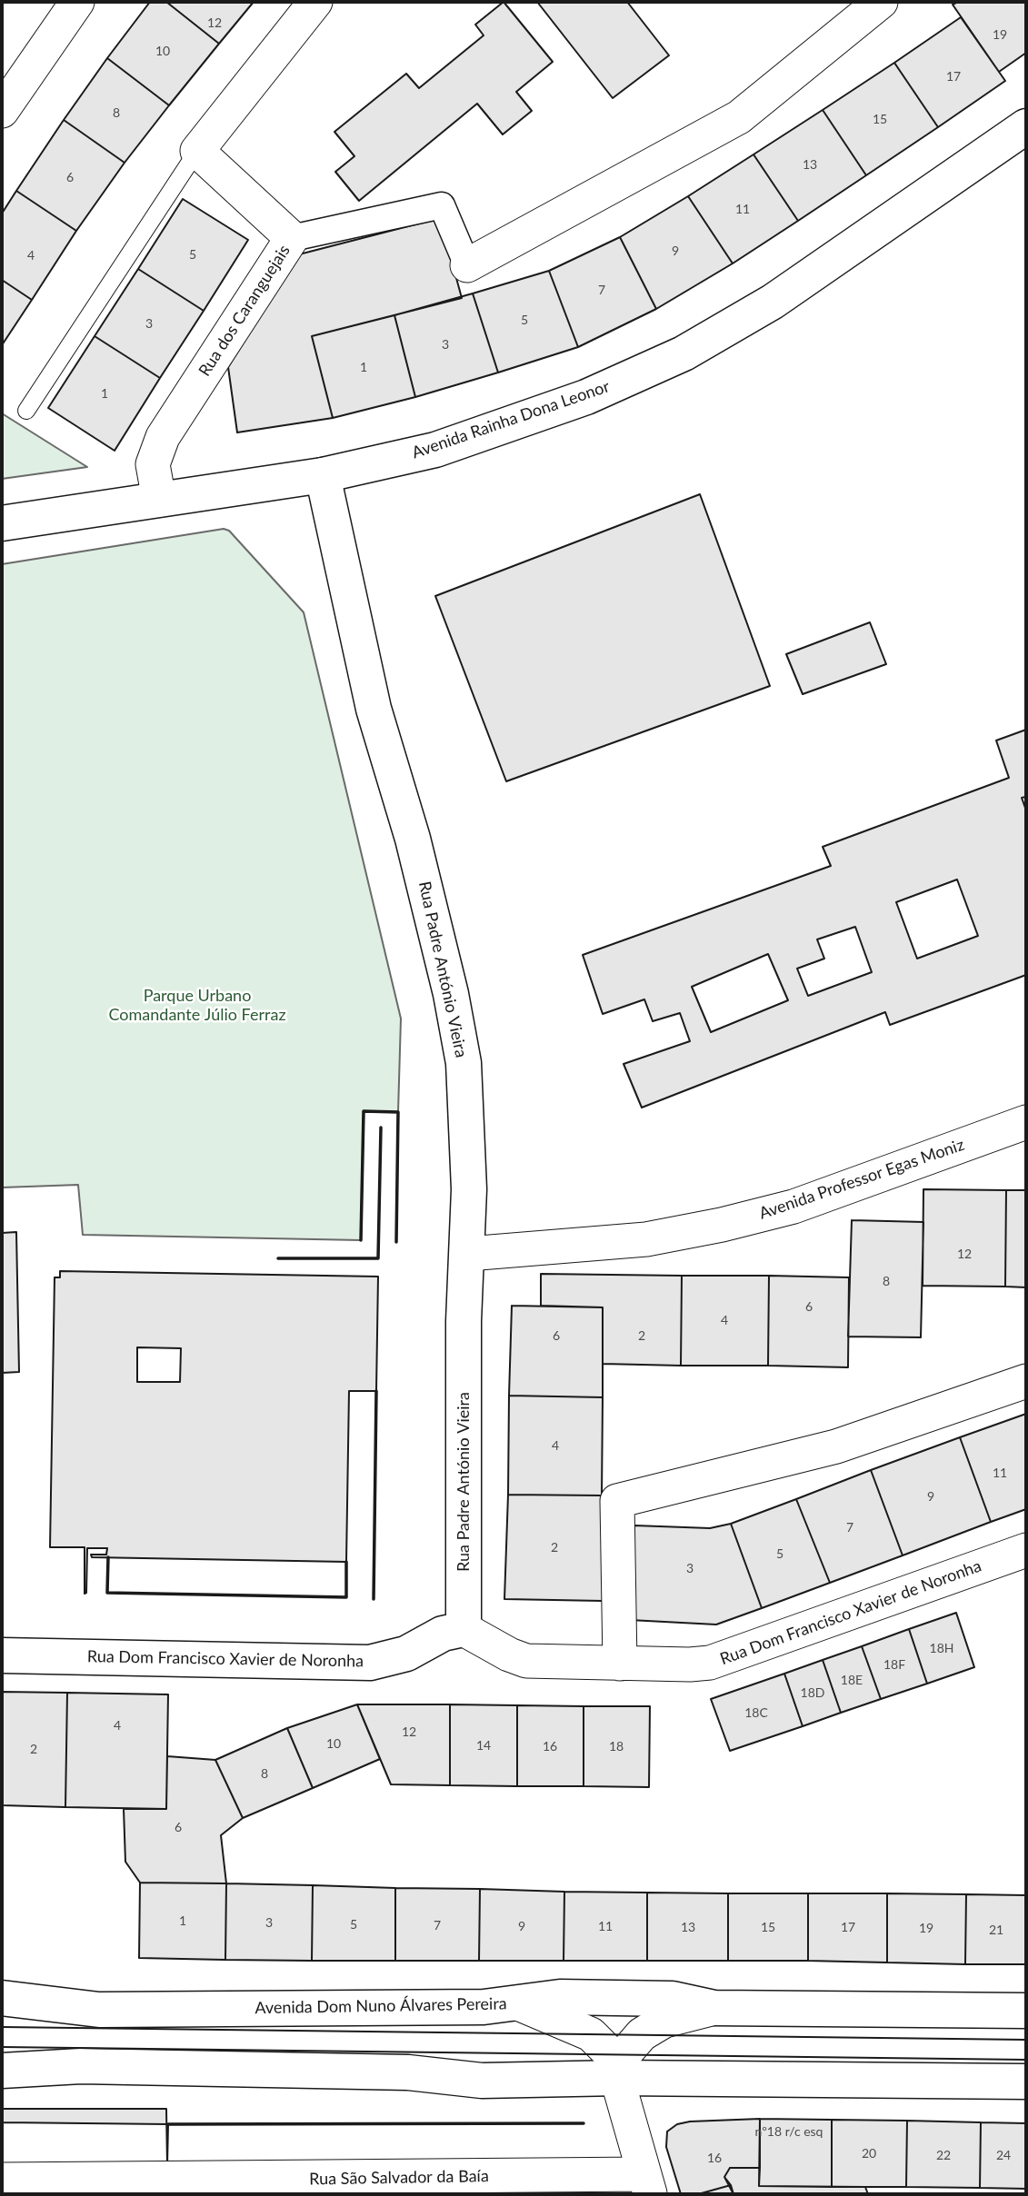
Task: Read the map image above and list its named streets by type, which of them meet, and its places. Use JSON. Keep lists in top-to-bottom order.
{
  "streets": {
    "main road": [
      "Avenida Rainha Dona Leonor",
      "Rua Padre António Vieira",
      "Rua Dom Francisco Xavier de Noronha",
      "Avenida Dom Nuno Álvares Pereira"
    ],
    "street": ["Rua dos Caranguejais", "Avenida Professor Egas Moniz", "Rua São Salvador da Baía"]
  },
  "crossings": [
    ["Rua dos Caranguejais", "Avenida Rainha Dona Leonor"],
    ["Avenida Rainha Dona Leonor", "Rua Padre António Vieira"],
    ["Rua Padre António Vieira", "Avenida Professor Egas Moniz"],
    ["Rua Padre António Vieira", "Rua Dom Francisco Xavier de Noronha"]
  ],
  "parks": ["Parque Urbano Comandante Júlio Ferraz"],
  "house_numbers": [
    "12",
    "19",
    "10",
    "17",
    "8",
    "15",
    "13",
    "6",
    "11",
    "9",
    "5",
    "4",
    "7",
    "5",
    "3",
    "3",
    "1",
    "1",
    "12",
    "8",
    "6",
    "4",
    "6",
    "2",
    "4",
    "11",
    "9",
    "7",
    "2",
    "5",
    "3",
    "18H",
    "18F",
    "18E",
    "18D",
    "18C",
    "4",
    "12",
    "10",
    "14",
    "16",
    "18",
    "2",
    "8",
    "6",
    "1",
    "3",
    "5",
    "7",
    "9",
    "11",
    "13",
    "15",
    "17",
    "19",
    "21",
    "nº18 r/c esq",
    "20",
    "22",
    "24",
    "16"
  ]
}
